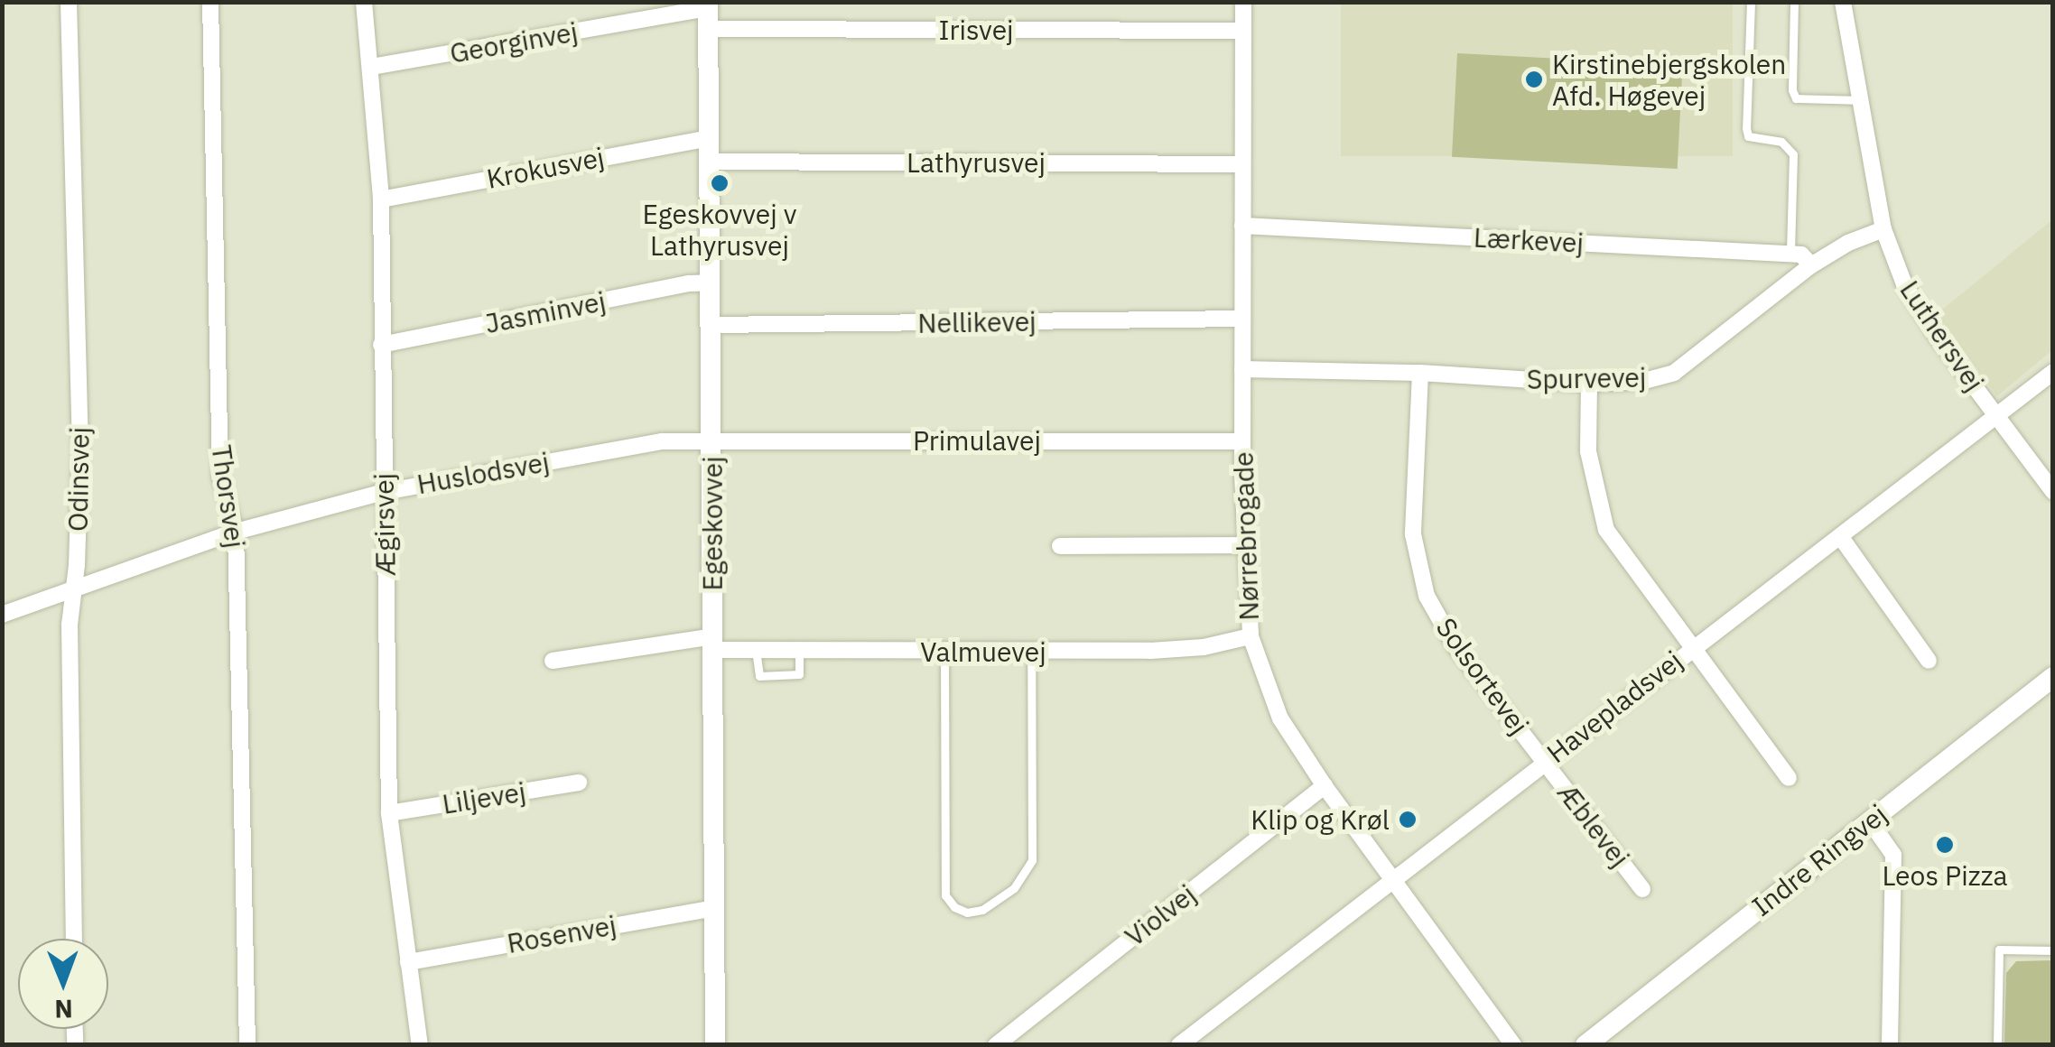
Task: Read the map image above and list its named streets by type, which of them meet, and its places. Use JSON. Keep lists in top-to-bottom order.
{
  "streets": {
    "street": [
      "Irisvej",
      "Georginvej",
      "Lathyrusvej",
      "Krokusvej",
      "Lærkevej",
      "Jasminvej",
      "Nellikevej",
      "Luthersvej",
      "Spurvevej",
      "Primulavej",
      "Huslodsvej",
      "Odinsvej",
      "Thorsvej",
      "Egeskovvej",
      "Ægirsvej",
      "Nørrebrogade",
      "Valmuevej",
      "Solsortevej",
      "Havepladsvej",
      "Liljevej",
      "Æblevej",
      "Indre Ringvej",
      "Violvej",
      "Rosenvej"
    ]
  },
  "crossings": [
    ["Irisvej", "Georginvej"],
    ["Irisvej", "Egeskovvej"],
    ["Irisvej", "Nørrebrogade"],
    ["Georginvej", "Egeskovvej"],
    ["Georginvej", "Ægirsvej"],
    ["Lathyrusvej", "Egeskovvej"],
    ["Lathyrusvej", "Nørrebrogade"],
    ["Krokusvej", "Egeskovvej"],
    ["Krokusvej", "Ægirsvej"],
    ["Lærkevej", "Spurvevej"],
    ["Lærkevej", "Nørrebrogade"],
    ["Jasminvej", "Egeskovvej"],
    ["Jasminvej", "Ægirsvej"],
    ["Nellikevej", "Egeskovvej"],
    ["Nellikevej", "Nørrebrogade"],
    ["Luthersvej", "Spurvevej"],
    ["Luthersvej", "Havepladsvej"],
    ["Spurvevej", "Nørrebrogade"],
    ["Spurvevej", "Solsortevej"],
    ["Primulavej", "Huslodsvej"],
    ["Primulavej", "Egeskovvej"],
    ["Primulavej", "Nørrebrogade"],
    ["Huslodsvej", "Odinsvej"],
    ["Huslodsvej", "Thorsvej"],
    ["Huslodsvej", "Egeskovvej"],
    ["Huslodsvej", "Ægirsvej"],
    ["Egeskovvej", "Valmuevej"],
    ["Egeskovvej", "Rosenvej"],
    ["Ægirsvej", "Liljevej"],
    ["Ægirsvej", "Rosenvej"],
    ["Nørrebrogade", "Valmuevej"],
    ["Nørrebrogade", "Havepladsvej"],
    ["Nørrebrogade", "Violvej"],
    ["Solsortevej", "Havepladsvej"],
    ["Solsortevej", "Æblevej"],
    ["Havepladsvej", "Æblevej"]
  ],
  "places": [
    "Kirstinebjergskolen Afd. Høgevej",
    "Egeskovvej v Lathyrusvej",
    "Klip og Krøl",
    "Leos Pizza"
  ],
  "north": "bottom"
}
